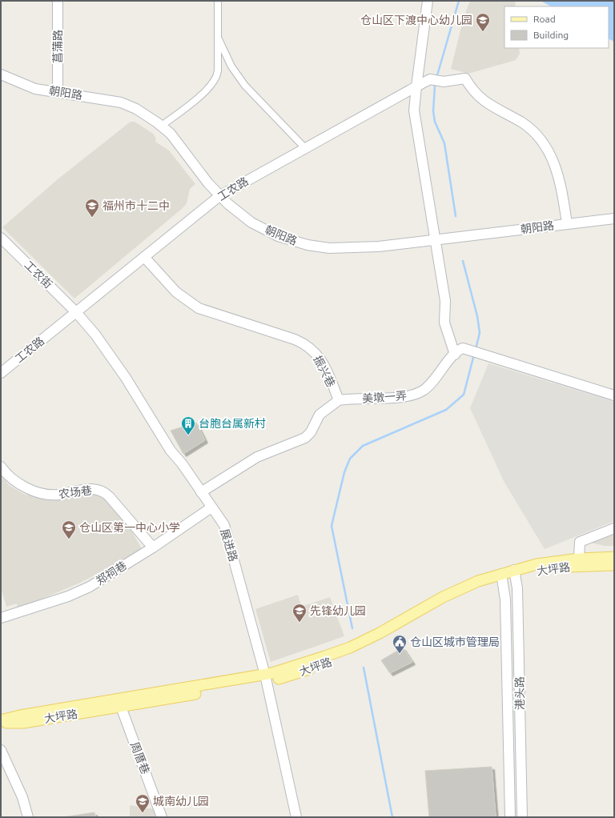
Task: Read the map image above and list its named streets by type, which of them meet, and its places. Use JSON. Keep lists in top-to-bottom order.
{
  "streets": {
    "main road": ["大坪路"],
    "street": [
      "菖蒲路",
      "朝阳路",
      "工农路",
      "工农街",
      "振兴巷",
      "美墩一弄",
      "农场巷",
      "展进路",
      "郑祠巷",
      "港头路",
      "周厝巷"
    ]
  },
  "crossings": [
    ["菖蒲路", "朝阳路"],
    ["朝阳路", "工农路"],
    ["工农路", "工农街"],
    ["工农路", "振兴巷"],
    ["工农路", "展进路"],
    ["工农街", "展进路"],
    ["振兴巷", "美墩一弄"],
    ["振兴巷", "展进路"],
    ["农场巷", "郑祠巷"],
    ["展进路", "大坪路"],
    ["展进路", "郑祠巷"],
    ["大坪路", "港头路"],
    ["大坪路", "周厝巷"]
  ],
  "places": {
    "school or university": [
      "仓山区下渡中心幼儿园",
      "福州市十二中",
      "仓山区第一中心小学",
      "先锋幼儿园",
      "城南幼儿园"
    ],
    "building": ["台胞台属新村"],
    "public building": ["仓山区城市管理局"]
  },
  "legend": ["Road", "Building"]
}
